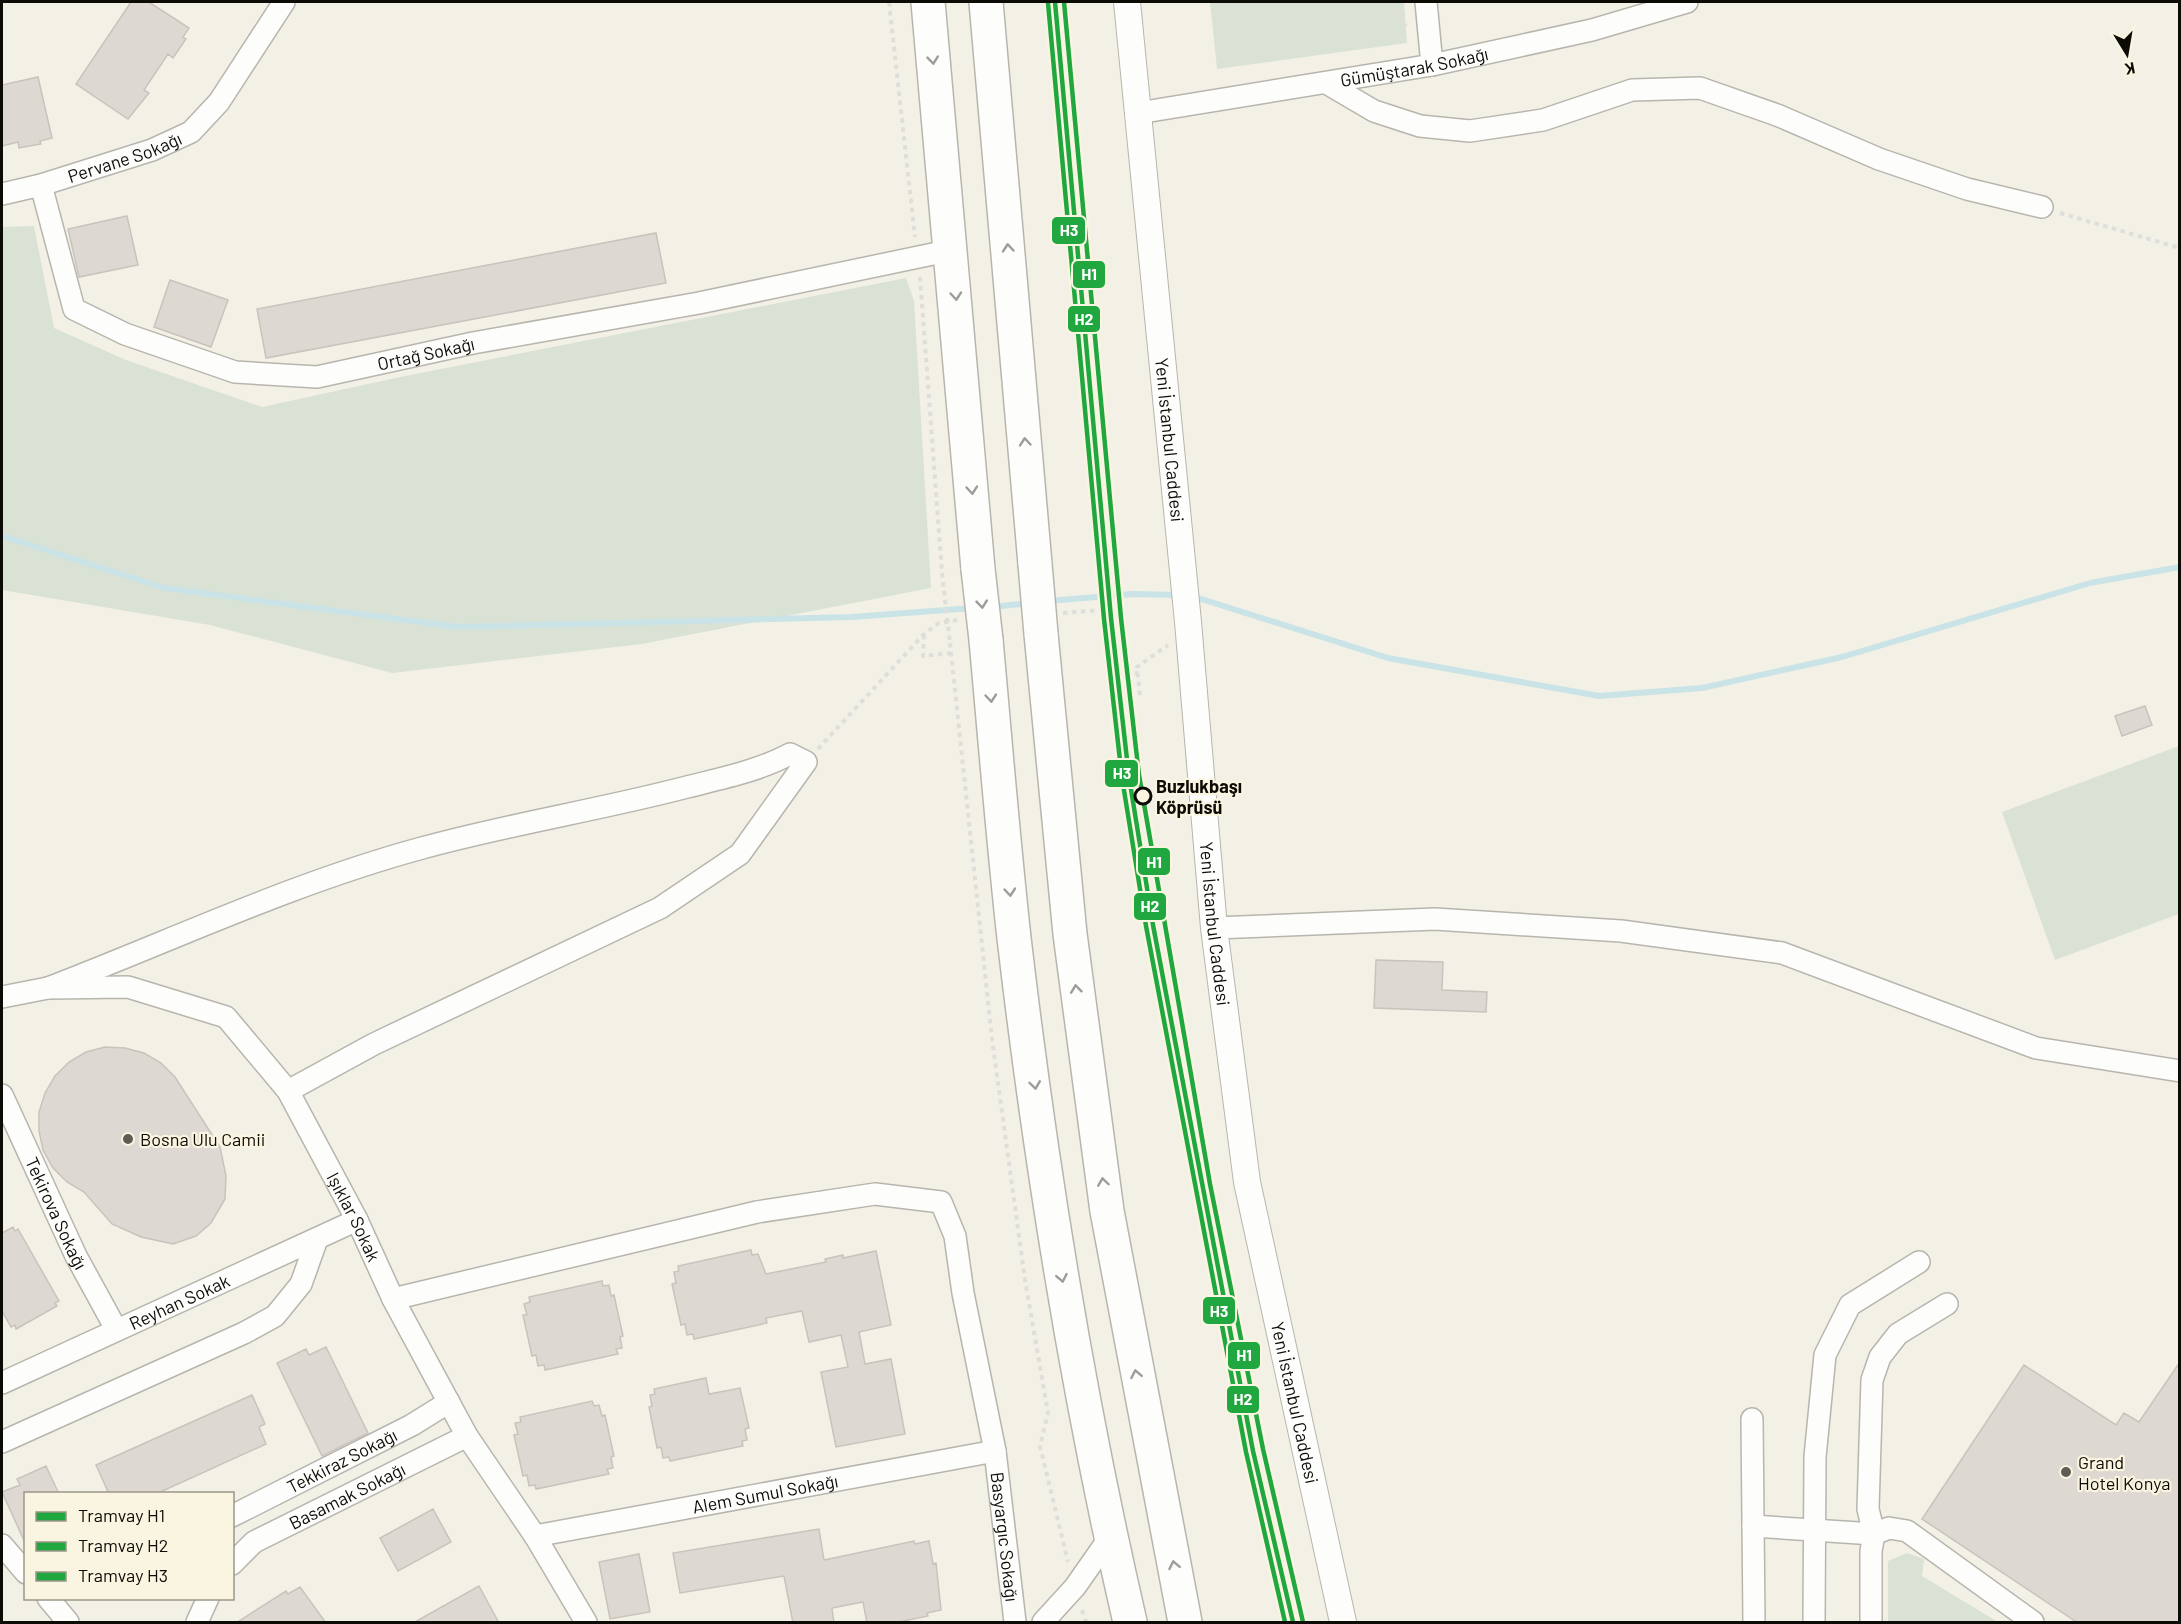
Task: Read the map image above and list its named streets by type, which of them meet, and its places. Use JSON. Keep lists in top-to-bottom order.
{
  "streets": {
    "street": [
      "Gümüştarak Sokağı",
      "Pervane Sokağı",
      "Ortağ Sokağı",
      "Yeni İstanbul Caddesi",
      "Tekirova Sokağı",
      "Işıklar Sokak",
      "Reyhan Sokak",
      "Tekkiraz Sokağı",
      "Alem Sumul Sokağı",
      "Basamak Sokağı",
      "Basyargıc Sokağı"
    ]
  },
  "crossings": [
    ["Gümüştarak Sokağı", "Yeni İstanbul Caddesi"],
    ["Pervane Sokağı", "Ortağ Sokağı"],
    ["Tekirova Sokağı", "Reyhan Sokak"],
    ["Işıklar Sokak", "Reyhan Sokak"],
    ["Işıklar Sokak", "Tekkiraz Sokağı"],
    ["Işıklar Sokak", "Alem Sumul Sokağı"],
    ["Işıklar Sokak", "Basamak Sokağı"],
    ["Işıklar Sokak", "Basyargıc Sokağı"],
    ["Alem Sumul Sokağı", "Basyargıc Sokağı"]
  ],
  "places": ["Buzlukbaşı Köprüsü", "Bosna Ulu Camii", "Grand Hotel Konya"],
  "lines": ["tram line H1", "tram line H2", "tram line H3"],
  "legend": ["Tramvay H1", "Tramvay H2", "Tramvay H3"],
  "north": "bottom"
}
